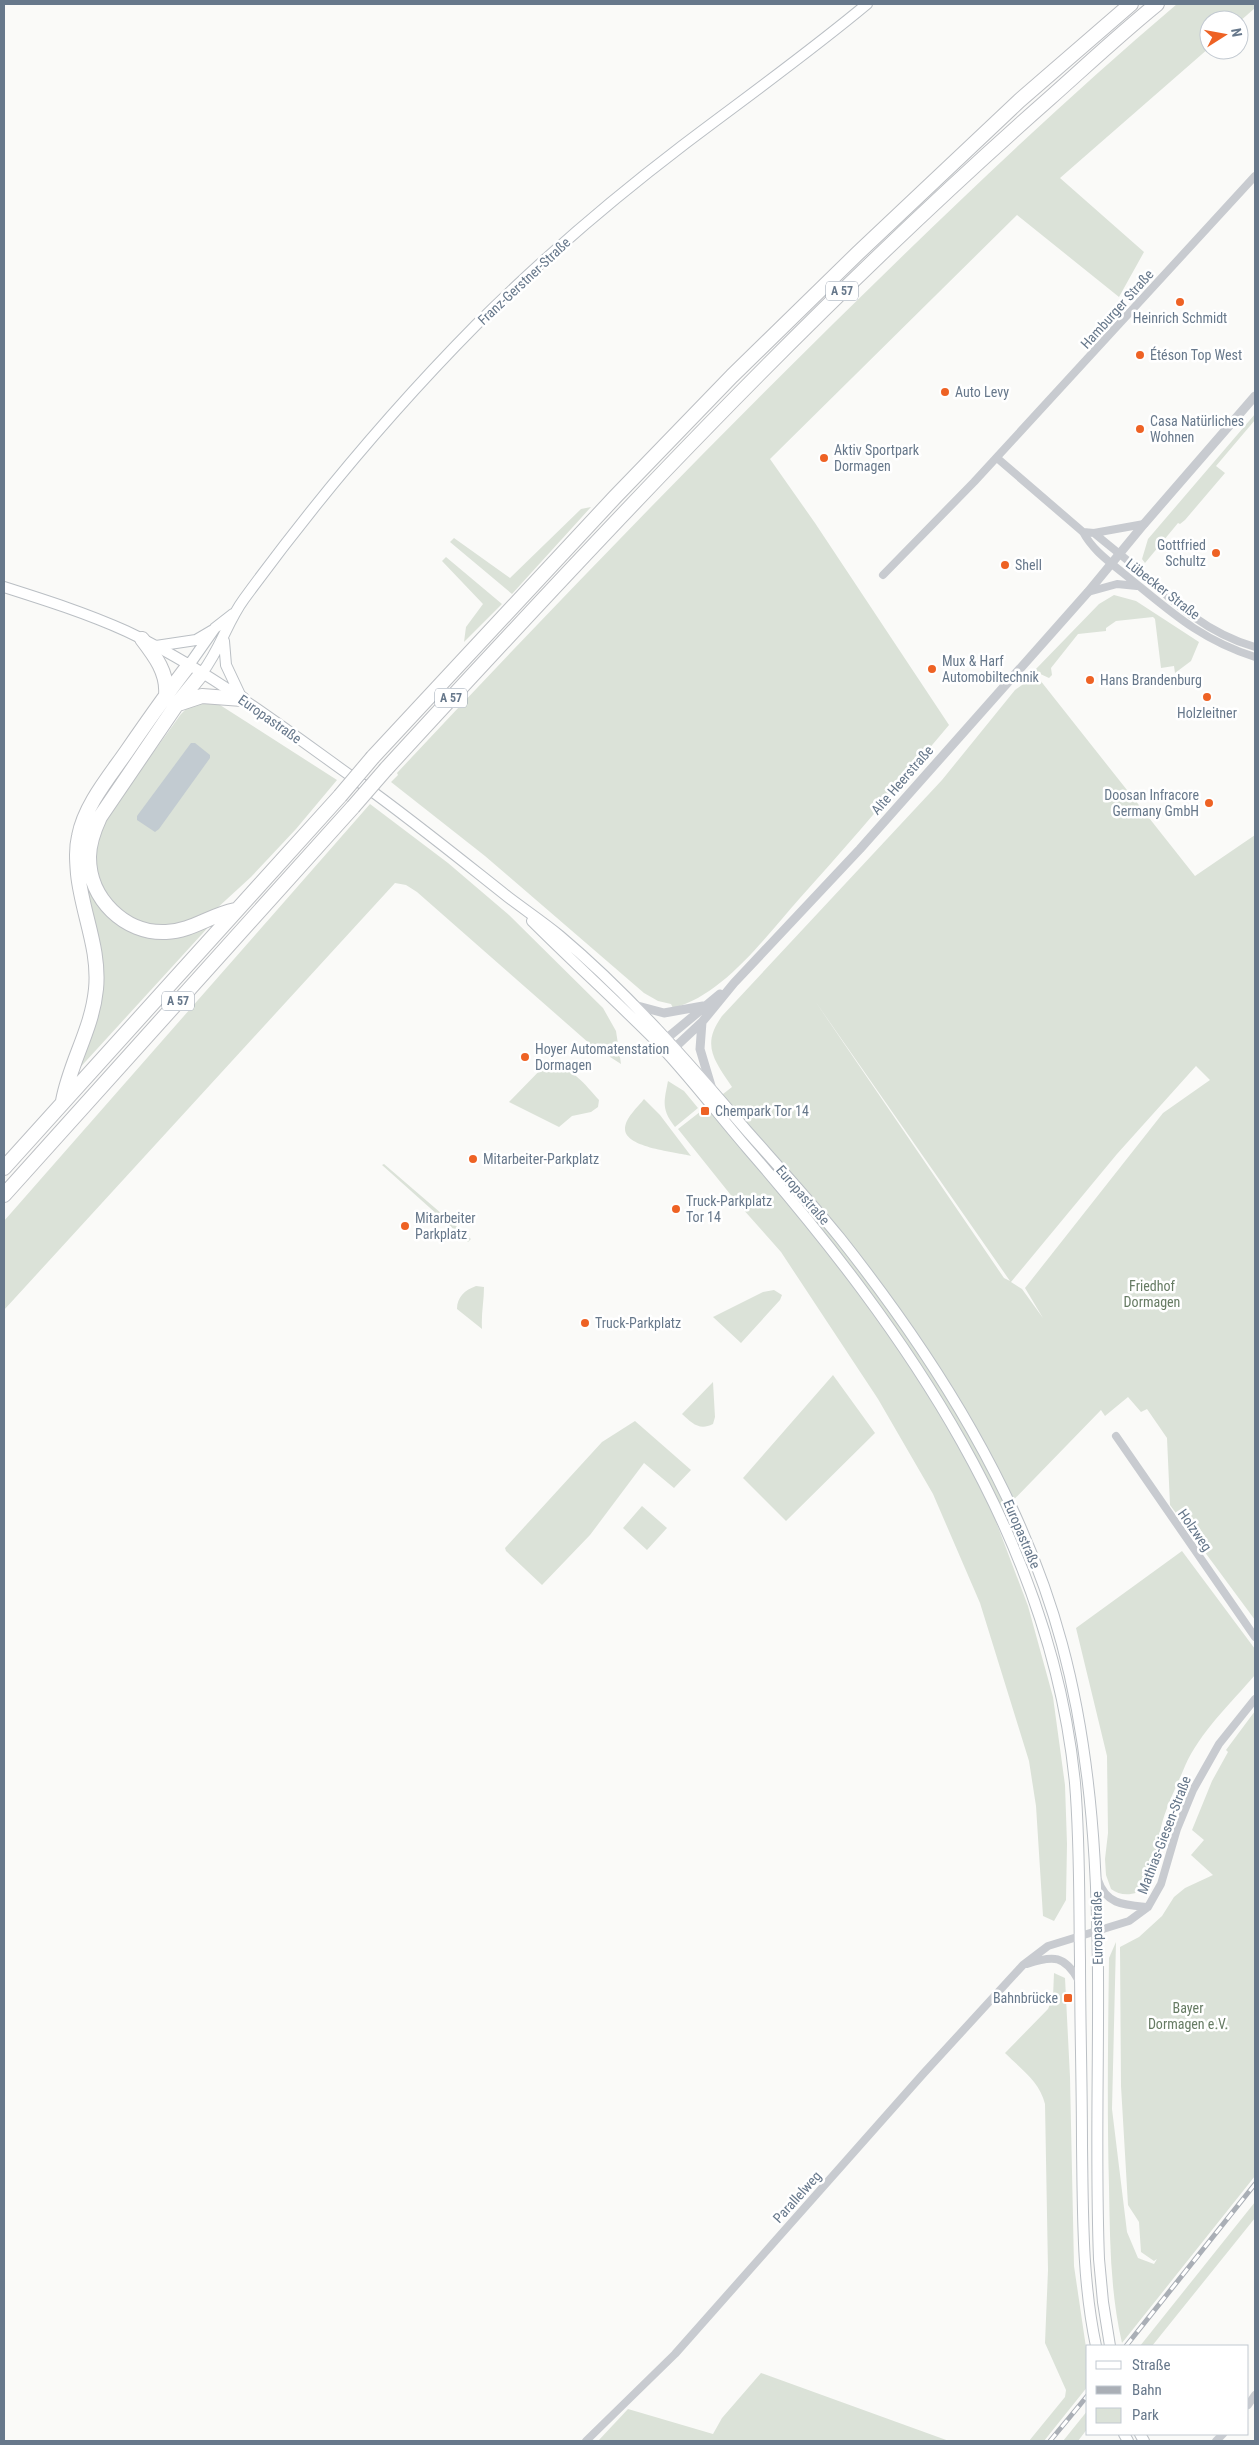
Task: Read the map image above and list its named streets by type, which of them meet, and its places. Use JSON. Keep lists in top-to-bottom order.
{
  "streets": {
    "highway": ["A 57"],
    "main road": ["Franz-Gerstner-Straße", "Europastraße"],
    "street": [
      "Hamburger Straße",
      "Lübecker Straße",
      "Alte Heerstraße",
      "Holzweg",
      "Mathias-Giesen-Straße",
      "Parallelweg"
    ]
  },
  "crossings": [
    ["Franz-Gerstner-Straße", "Europastraße"],
    ["Lübecker Straße", "Alte Heerstraße"],
    ["Europastraße", "Alte Heerstraße"],
    ["Europastraße", "Mathias-Giesen-Straße"],
    ["Europastraße", "Parallelweg"],
    ["Mathias-Giesen-Straße", "Parallelweg"]
  ],
  "parks": ["Friedhof Dormagen", "Bayer Dormagen e.V."],
  "places": {
    "other": [
      "Heinrich Schmidt",
      "Étéson Top West",
      "Auto Levy",
      "Casa Natürliches Wohnen",
      "Aktiv Sportpark Dormagen",
      "Gottfried Schultz",
      "Shell",
      "Mux & Harf Automobiltechnik",
      "Hans Brandenburg",
      "Holzleitner",
      "Doosan Infracore Germany GmbH",
      "Hoyer Automatenstation Dormagen",
      "Mitarbeiter-Parkplatz",
      "Truck-Parkplatz Tor 14",
      "Mitarbeiter Parkplatz",
      "Truck-Parkplatz"
    ],
    "transit": ["Chempark Tor 14", "Bahnbrücke"]
  },
  "legend": ["Straße", "Bahn", "Park"],
  "north": "right"
}
